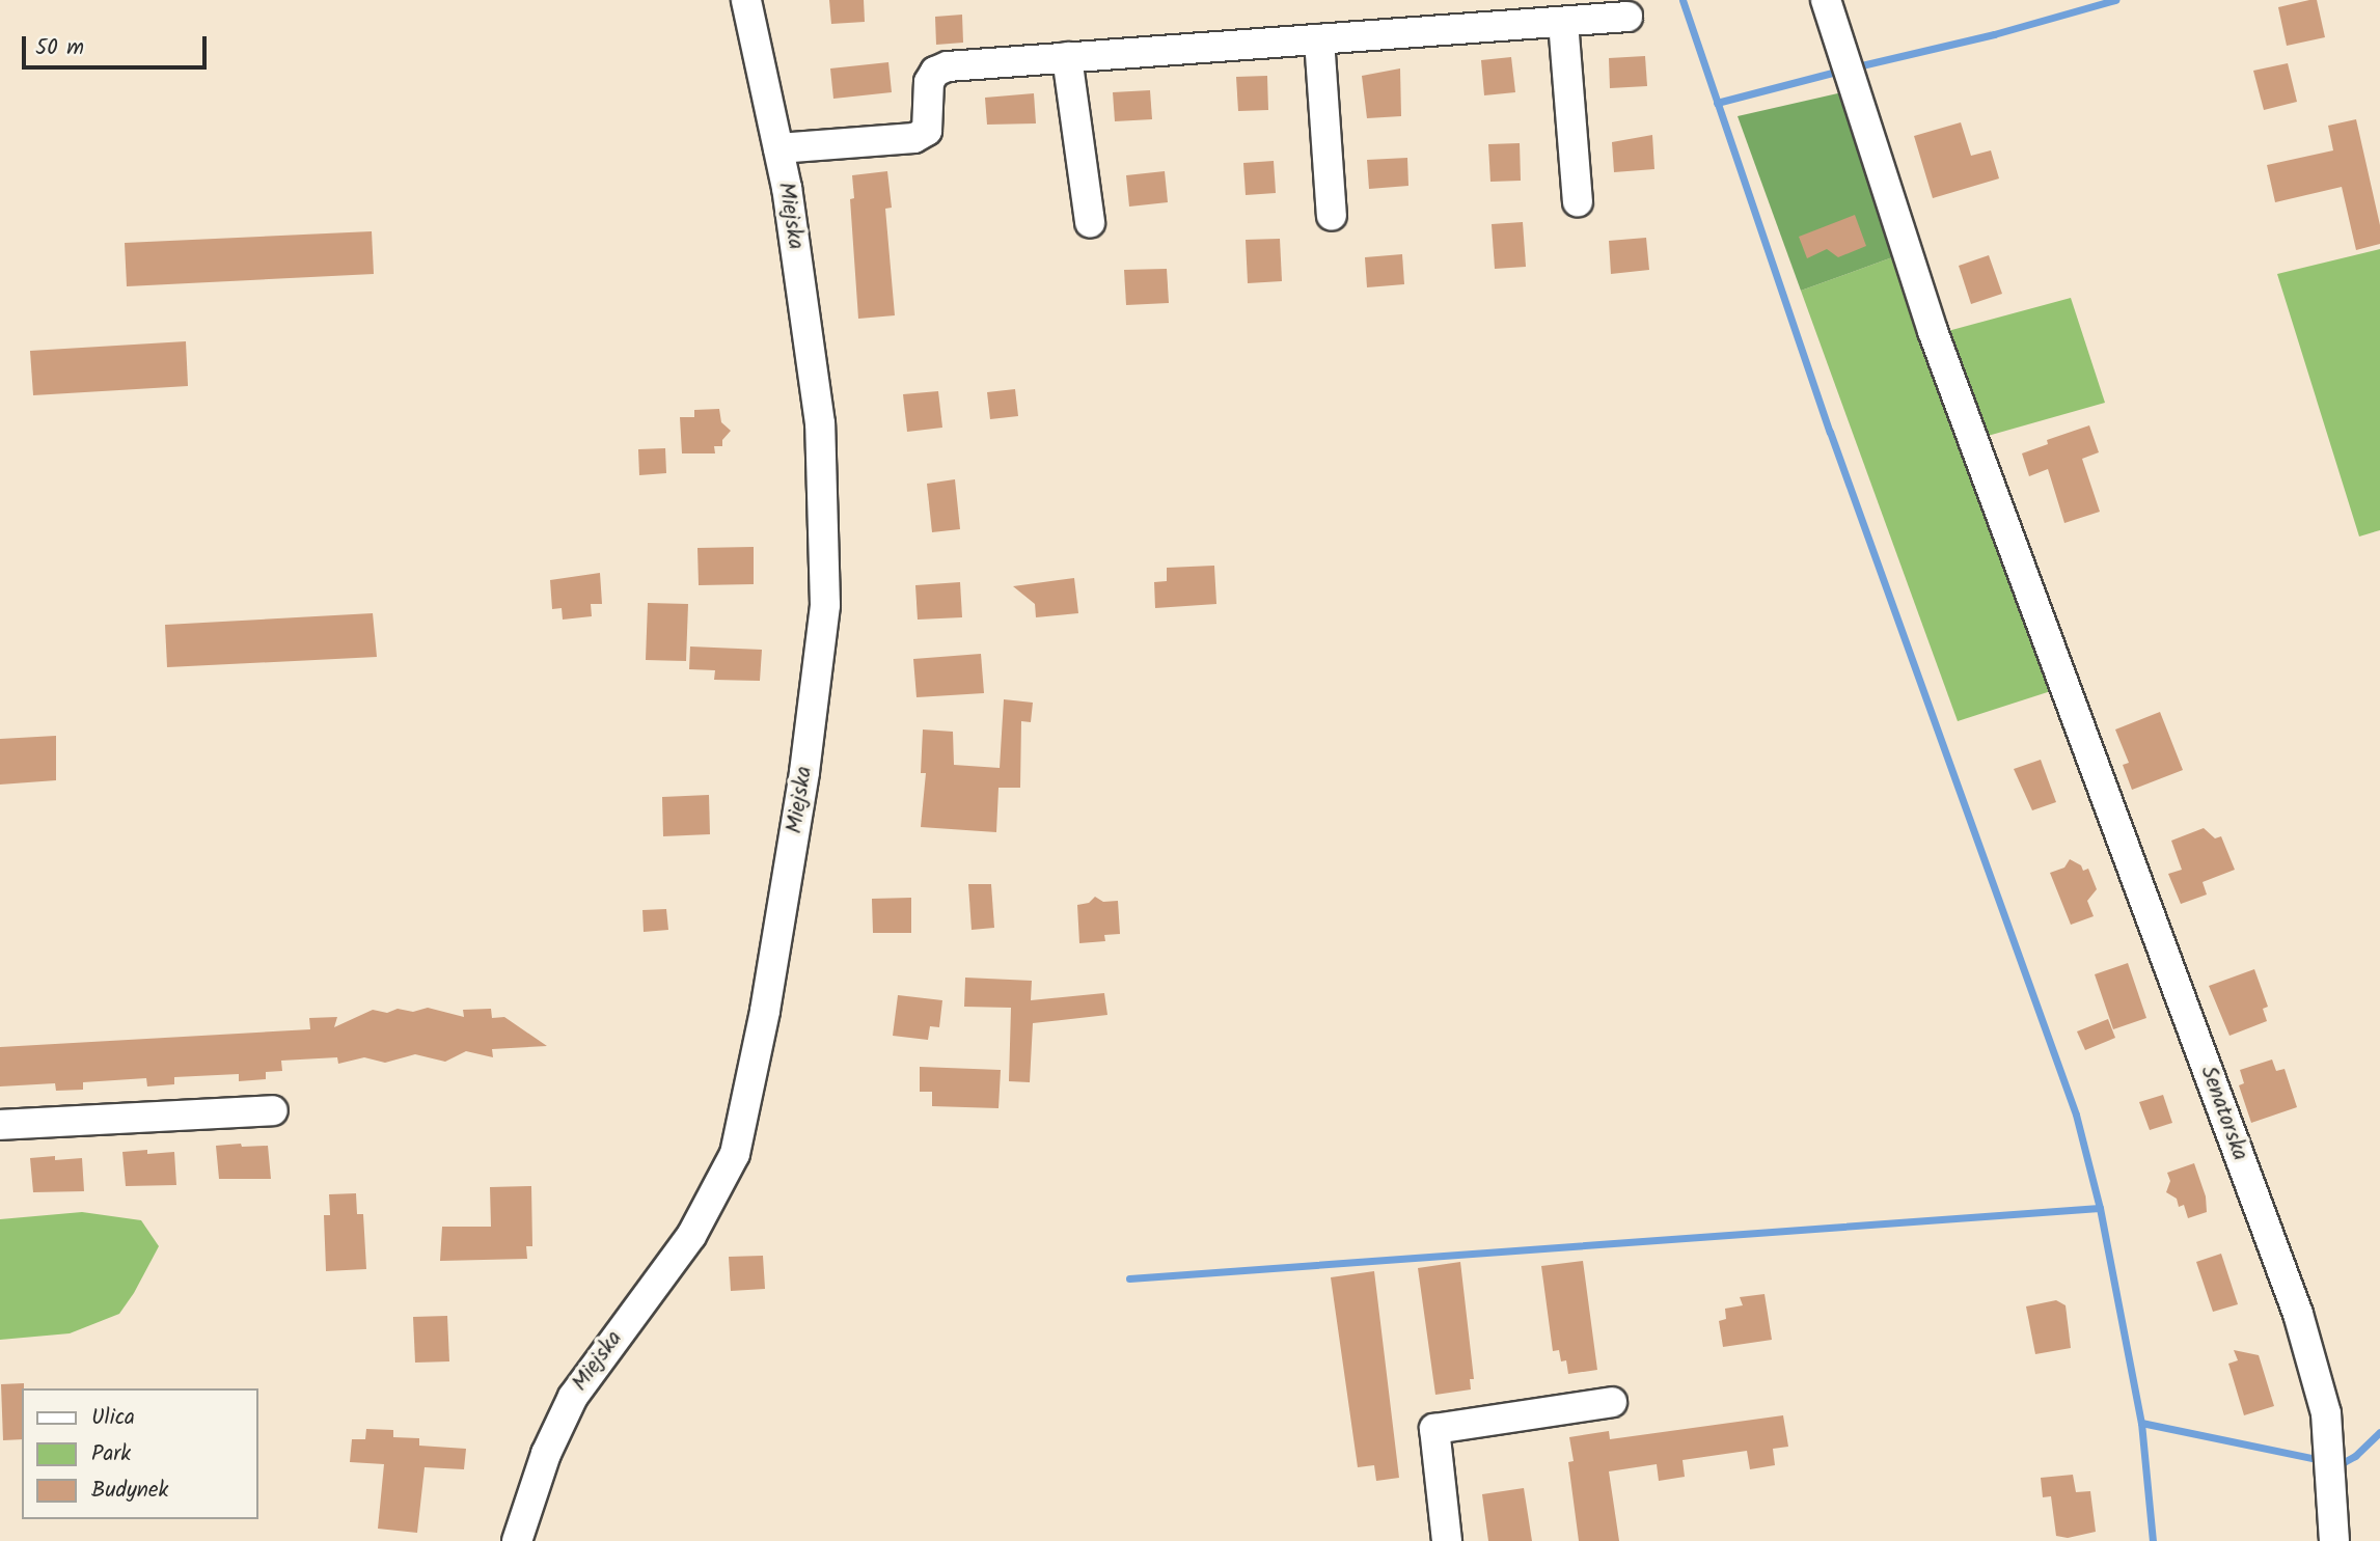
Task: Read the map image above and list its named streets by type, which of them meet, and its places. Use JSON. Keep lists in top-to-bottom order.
{
  "streets": {
    "street": ["Miejska", "Senatorska"]
  },
  "legend": ["Ulica", "Park", "Budynek"],
  "scale_bar": "50 m"
}
